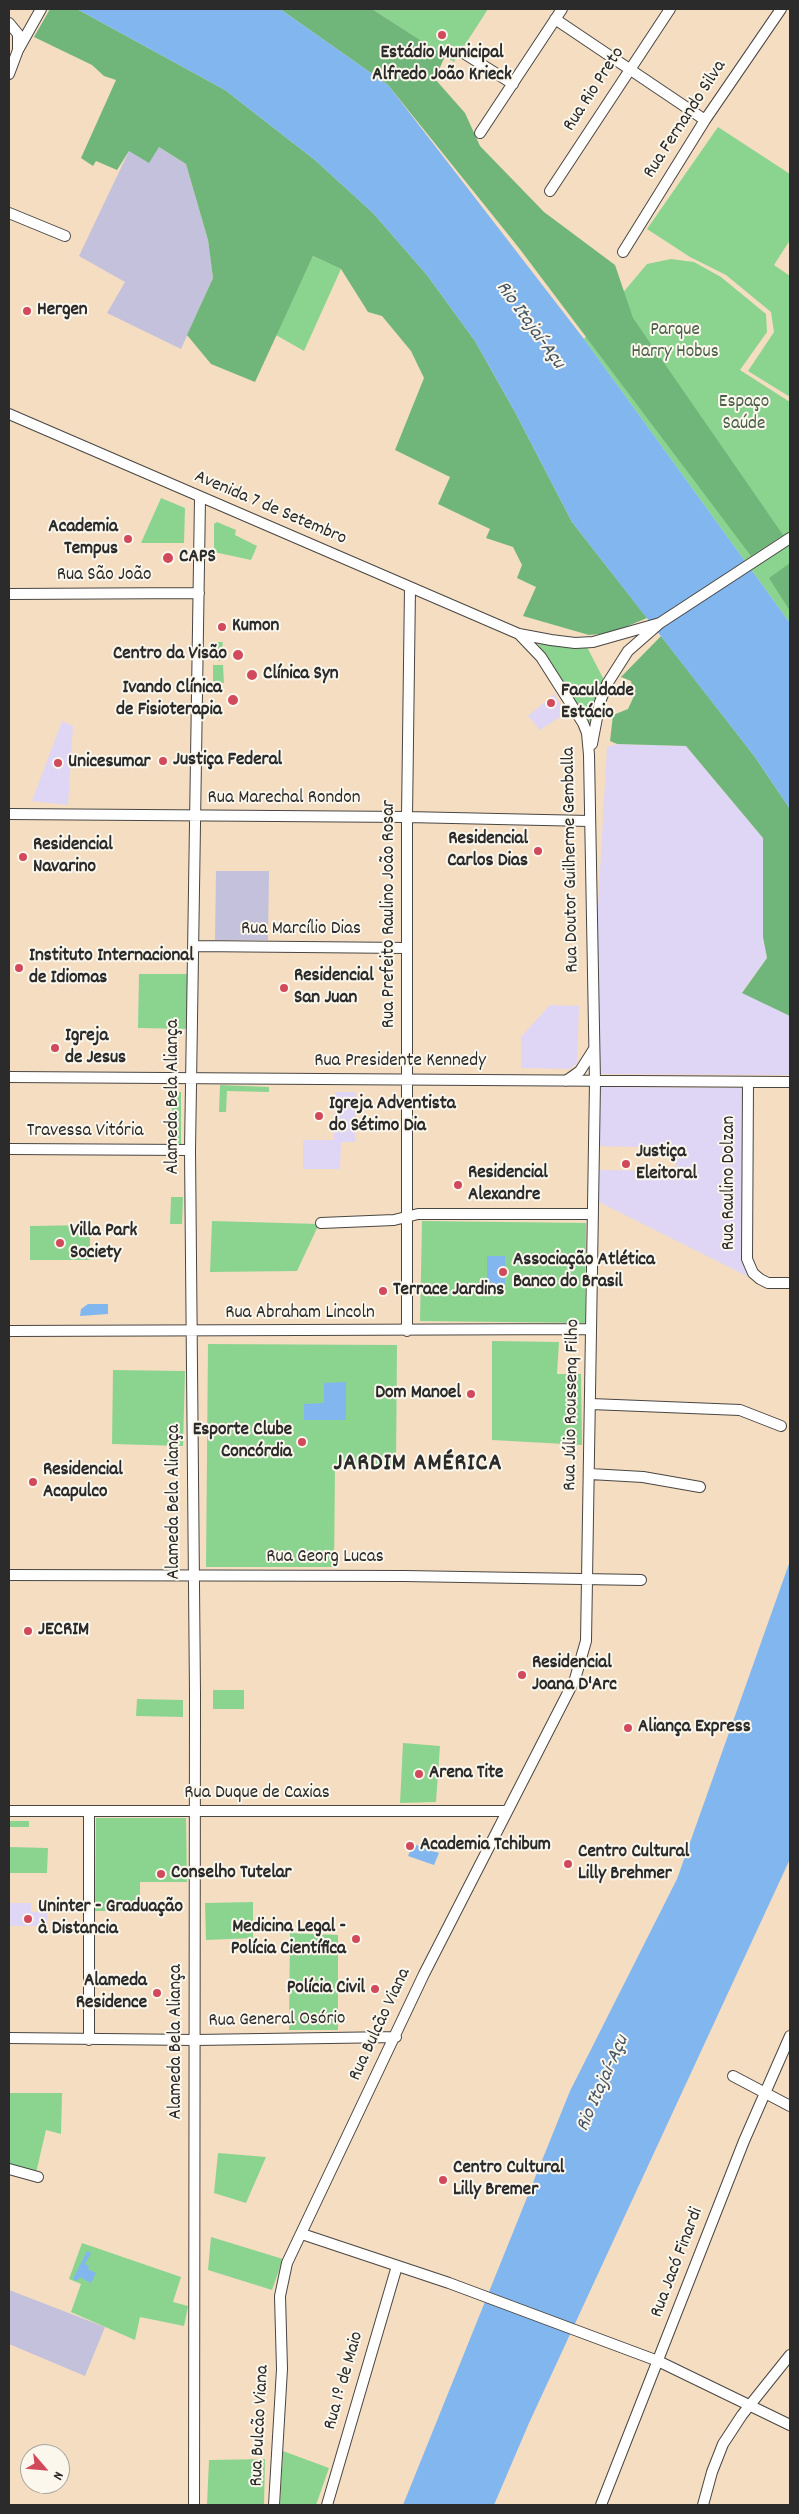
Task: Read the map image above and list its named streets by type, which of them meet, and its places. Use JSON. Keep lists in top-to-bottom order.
{
  "streets": {
    "street": [
      "Rua Rio Preto",
      "Rua Fernando Silva",
      "Avenida 7 de Setembro",
      "Rua São João",
      "Rua Marechal Rondon",
      "Rua Doutor Guilherme Gemballa",
      "Rua Prefeito Raulino João Rosar",
      "Rua Marcílio Dias",
      "Rua Presidente Kennedy",
      "Alameda Bela Aliança",
      "Travessa Vitória",
      "Rua Raulino Dolzan",
      "Rua Abraham Lincoln",
      "Rua Júlio Roussenq Filho",
      "Rua Georg Lucas",
      "Rua Duque de Caxias",
      "Rua General Osório",
      "Rua Bulcão Viana",
      "Rua Jacó Finardi",
      "Rua 1º de Maio"
    ]
  },
  "crossings": [
    ["Avenida 7 de Setembro", "Rua Doutor Guilherme Gemballa"],
    ["Avenida 7 de Setembro", "Rua Prefeito Raulino João Rosar"],
    ["Avenida 7 de Setembro", "Alameda Bela Aliança"],
    ["Rua São João", "Alameda Bela Aliança"],
    ["Rua Marechal Rondon", "Rua Doutor Guilherme Gemballa"],
    ["Rua Marechal Rondon", "Rua Prefeito Raulino João Rosar"],
    ["Rua Marechal Rondon", "Alameda Bela Aliança"],
    ["Rua Doutor Guilherme Gemballa", "Rua Presidente Kennedy"],
    ["Rua Doutor Guilherme Gemballa", "Rua Júlio Roussenq Filho"],
    ["Rua Prefeito Raulino João Rosar", "Rua Marcílio Dias"],
    ["Rua Prefeito Raulino João Rosar", "Rua Presidente Kennedy"],
    ["Rua Prefeito Raulino João Rosar", "Rua Abraham Lincoln"],
    ["Rua Marcílio Dias", "Alameda Bela Aliança"],
    ["Rua Presidente Kennedy", "Alameda Bela Aliança"],
    ["Rua Presidente Kennedy", "Rua Raulino Dolzan"],
    ["Rua Presidente Kennedy", "Rua Júlio Roussenq Filho"],
    ["Alameda Bela Aliança", "Travessa Vitória"],
    ["Alameda Bela Aliança", "Rua Abraham Lincoln"],
    ["Alameda Bela Aliança", "Rua Georg Lucas"],
    ["Alameda Bela Aliança", "Rua Duque de Caxias"],
    ["Alameda Bela Aliança", "Rua General Osório"],
    ["Rua Abraham Lincoln", "Rua Júlio Roussenq Filho"],
    ["Rua Júlio Roussenq Filho", "Rua Georg Lucas"],
    ["Rua Júlio Roussenq Filho", "Rua Bulcão Viana"],
    ["Rua Georg Lucas", "Rua Bulcão Viana"],
    ["Rua Duque de Caxias", "Rua Bulcão Viana"],
    ["Rua General Osório", "Rua Bulcão Viana"]
  ],
  "districts": ["JARDIM AMÉRICA"],
  "water": ["Rio Itajaí-Açu"],
  "parks": ["Parque Harry Hobus", "Espaço Saúde"],
  "places": [
    "Estádio Municipal Alfredo João Krieck",
    "Hergen",
    "Academia Tempus",
    "CAPS",
    "Kumon",
    "Centro da Visão",
    "Clínica Syn",
    "Ivando Clínica de Fisioterapia",
    "Faculdade Estácio",
    "Justiça Federal",
    "Unicesumar",
    "Residencial Carlos Dias",
    "Residencial Navarino",
    "Instituto Internacional de Idiomas",
    "Residencial San Juan",
    "Igreja de Jesus",
    "Igreja Adventista do Sétimo Dia",
    "Justiça Eleitoral",
    "Residencial Alexandre",
    "Villa Park Society",
    "Associação Atlética Banco do Brasil",
    "Terrace Jardins",
    "Dom Manoel",
    "Esporte Clube Concórdia",
    "Residencial Acapulco",
    "JECRIM",
    "Residencial Joana D'Arc",
    "Aliança Express",
    "Arena Tite",
    "Academia Tchibum",
    "Centro Cultural Lilly Brehmer",
    "Conselho Tutelar",
    "Uninter - Graduação à Distancia",
    "Medicina Legal - Polícia Científica",
    "Polícia Civil",
    "Alameda Residence",
    "Centro Cultural Lilly Bremer"
  ],
  "north": "bottom right"
}
